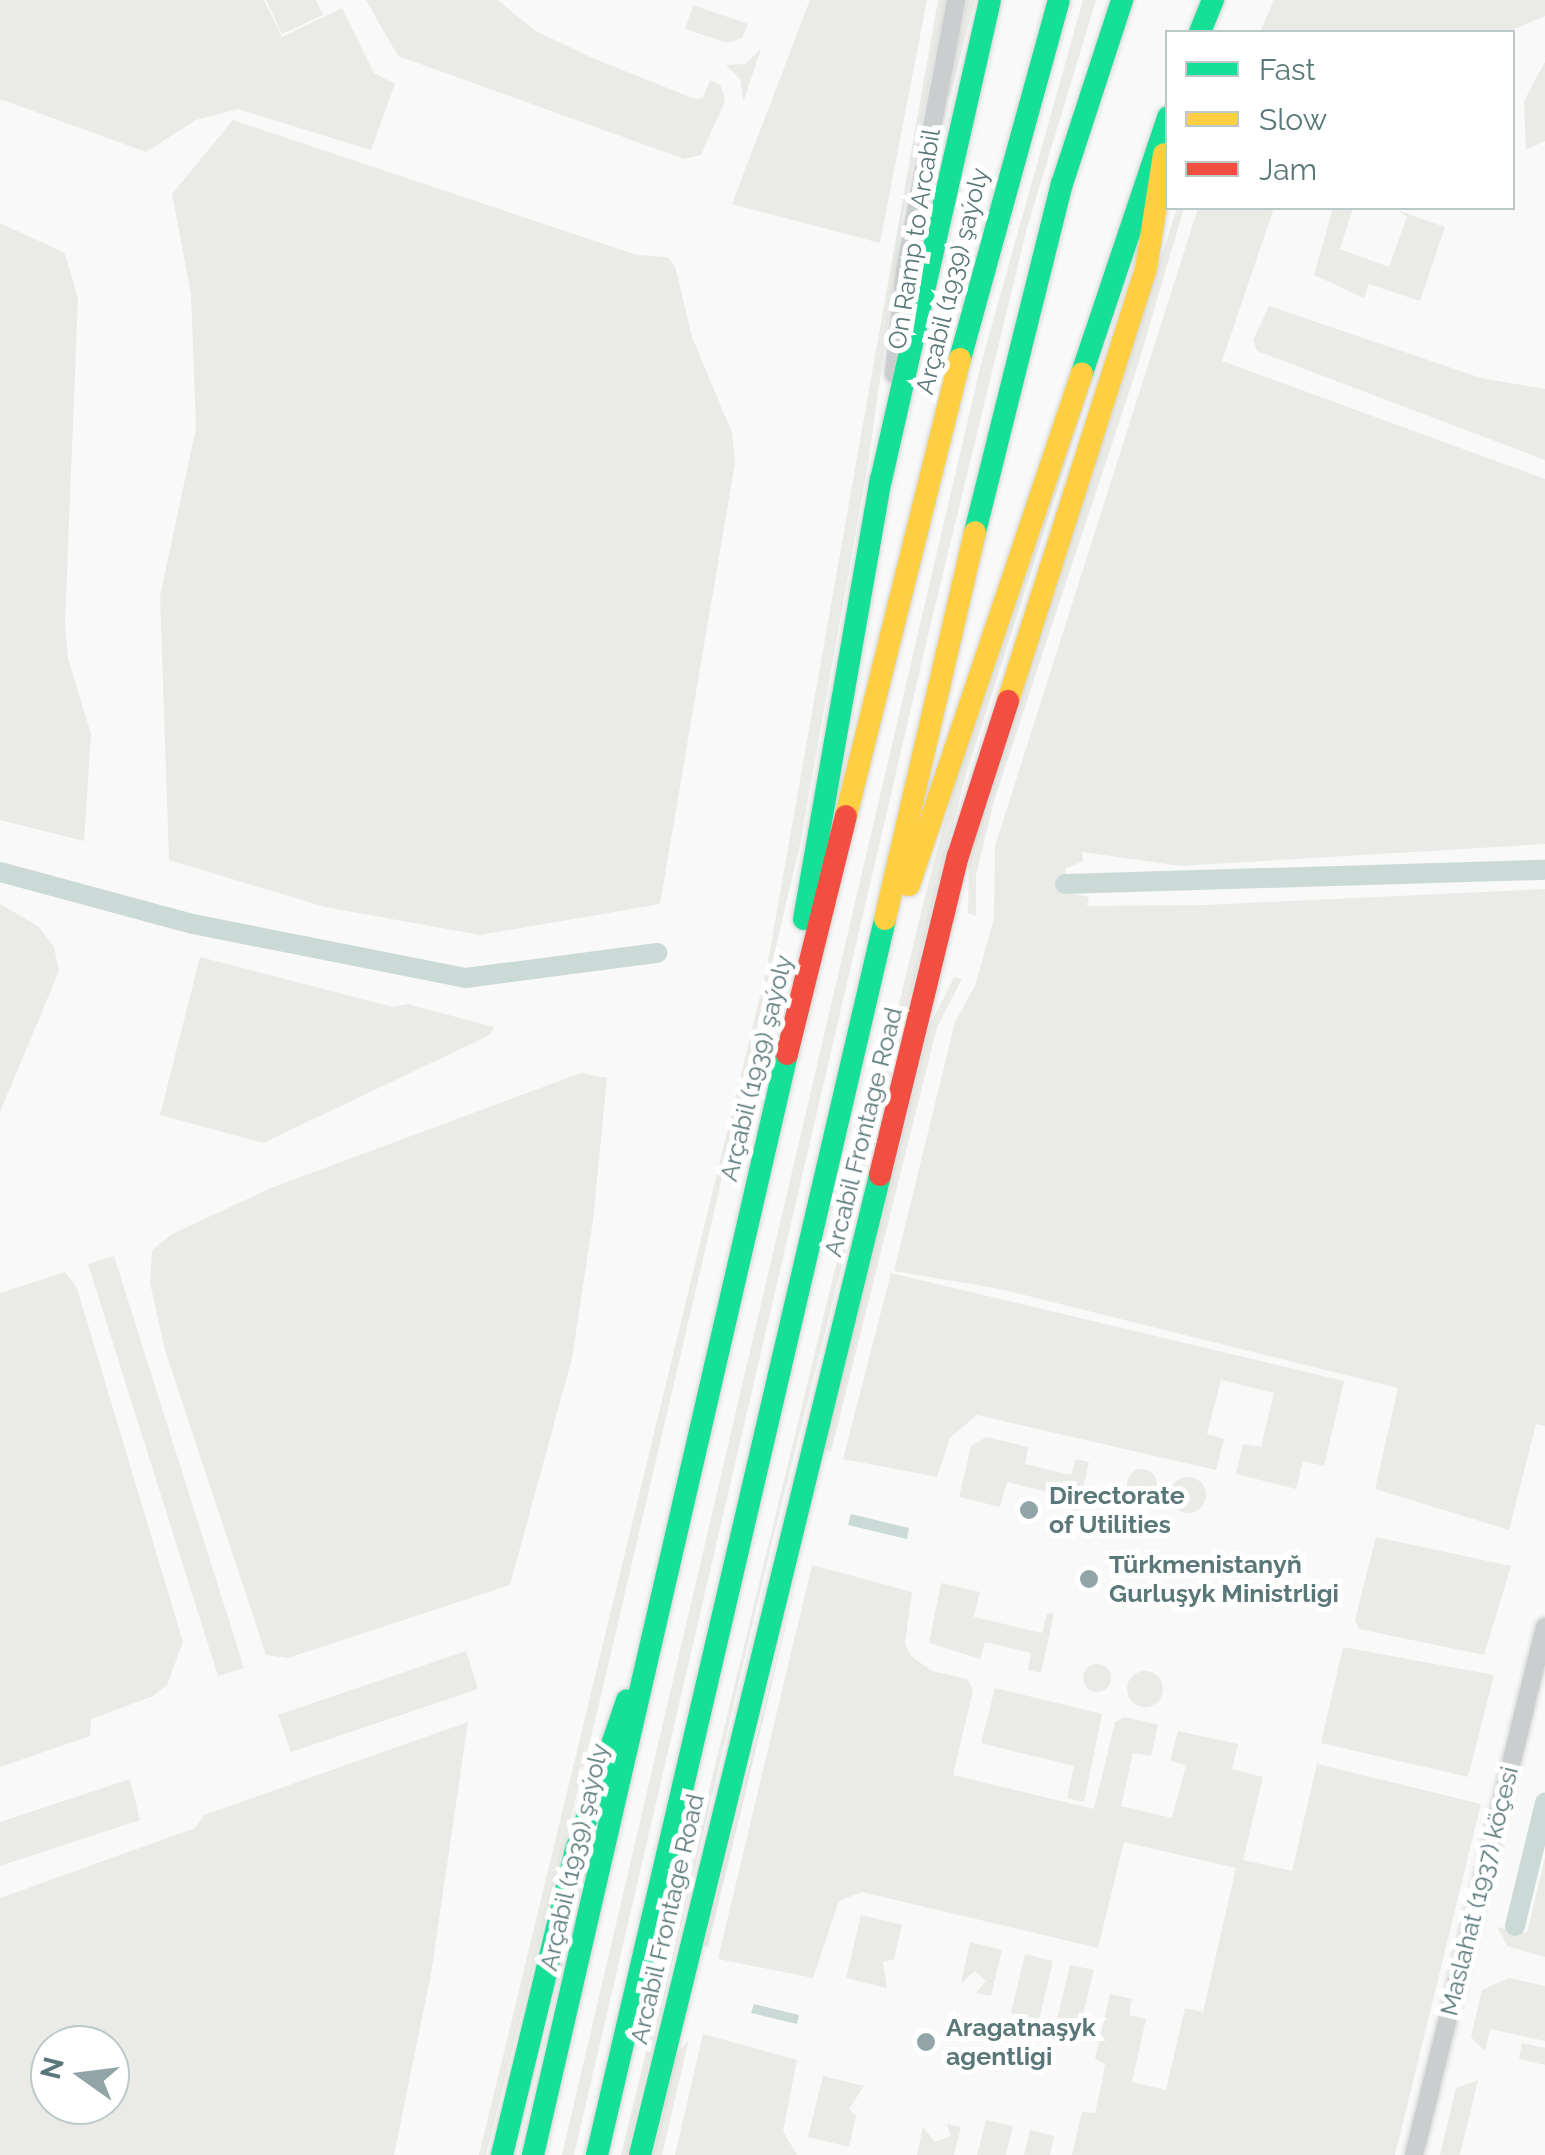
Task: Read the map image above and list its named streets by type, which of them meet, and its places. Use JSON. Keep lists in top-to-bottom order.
{
  "streets": {
    "main road": ["Arçabil (1939) şaýoly", "Arcabil Frontage Road"],
    "street": ["On Ramp to Arcabil", "Maslahat (1937) köçesi"]
  },
  "places": ["Directorate of Utilities", "Türkmenistanyň Gurluşyk Ministrligi", "Aragatnaşyk agentligi"],
  "legend": ["Fast", "Slow", "Jam"],
  "north": "left"
}
